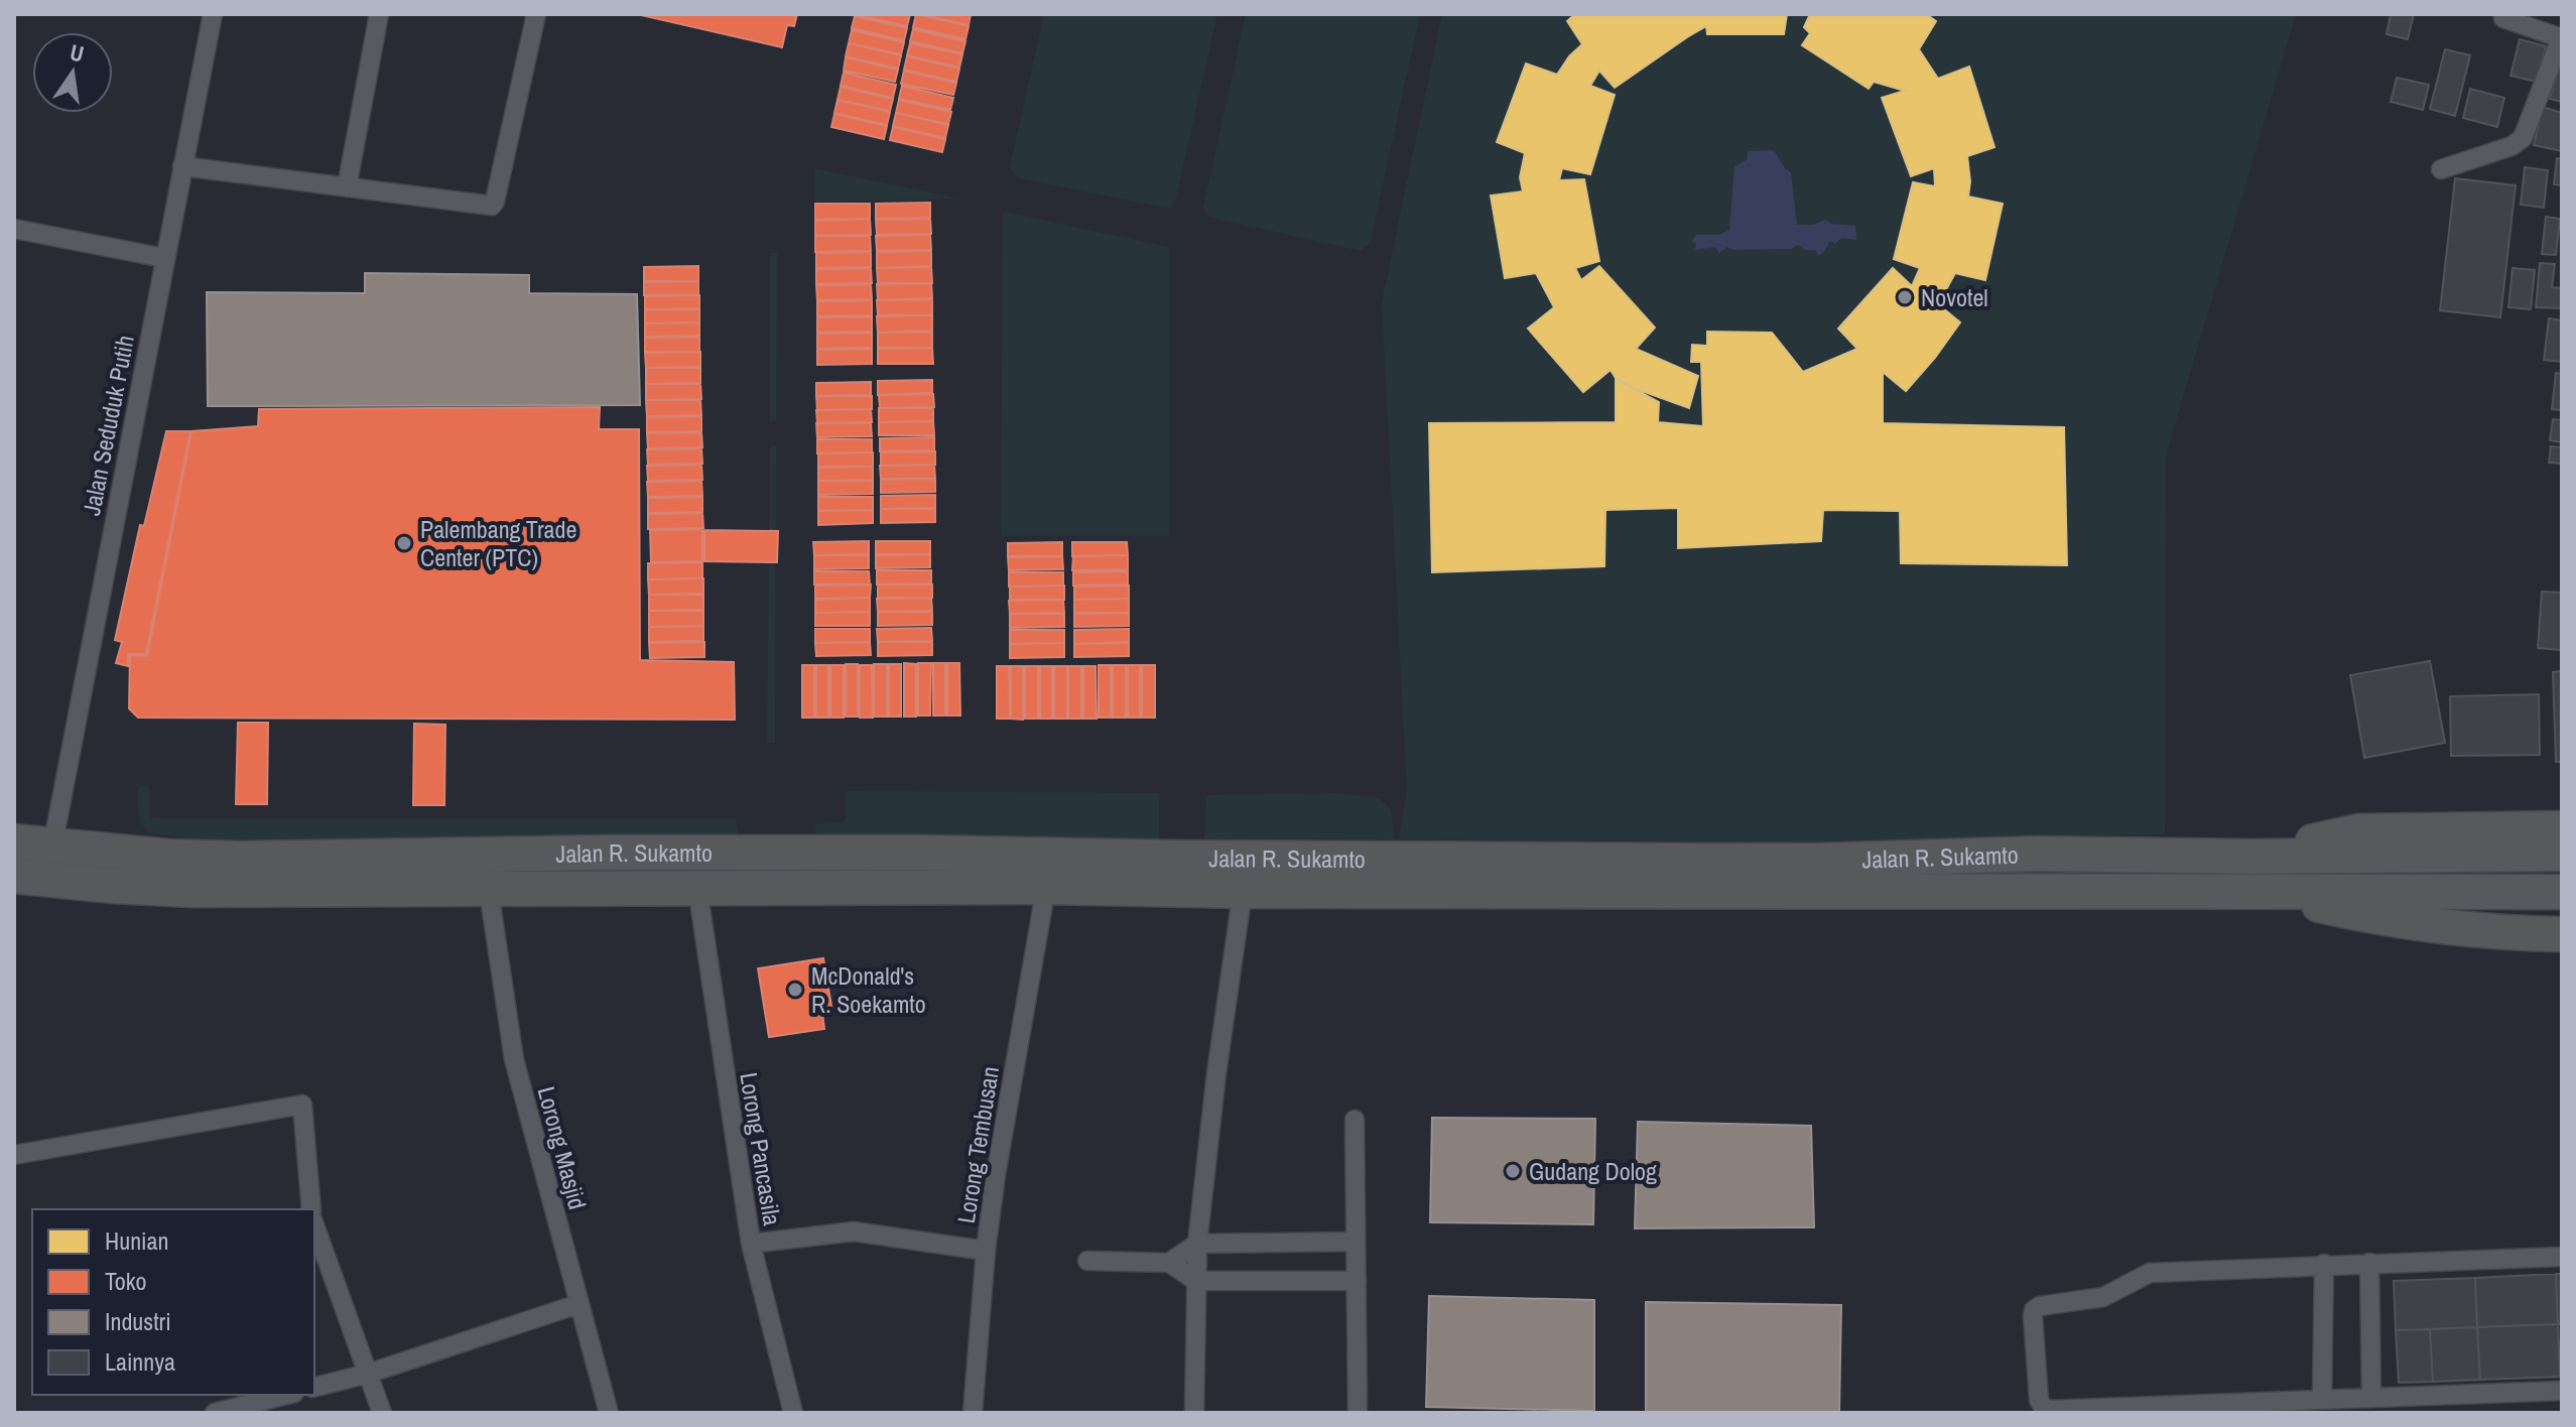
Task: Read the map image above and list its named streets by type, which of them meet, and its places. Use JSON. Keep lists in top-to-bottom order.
{
  "streets": {
    "highway": ["Jalan R. Sukamto"],
    "street": [
      "Jalan Seduduk Putih",
      "Lorong Tembusan",
      "Lorong Masjid",
      "Lorong Pancasila"
    ]
  },
  "crossings": [
    ["Jalan Seduduk Putih", "Jalan R. Sukamto"],
    ["Jalan R. Sukamto", "Lorong Tembusan"],
    ["Jalan R. Sukamto", "Lorong Masjid"],
    ["Jalan R. Sukamto", "Lorong Pancasila"]
  ],
  "places": [
    "Novotel",
    "Palembang Trade Center (PTC)",
    "McDonald's R. Soekamto",
    "Gudang Dolog"
  ],
  "legend": [
    "Hunian",
    "Toko",
    "Industri",
    "Lainnya"
  ],
  "north": "top"
}
